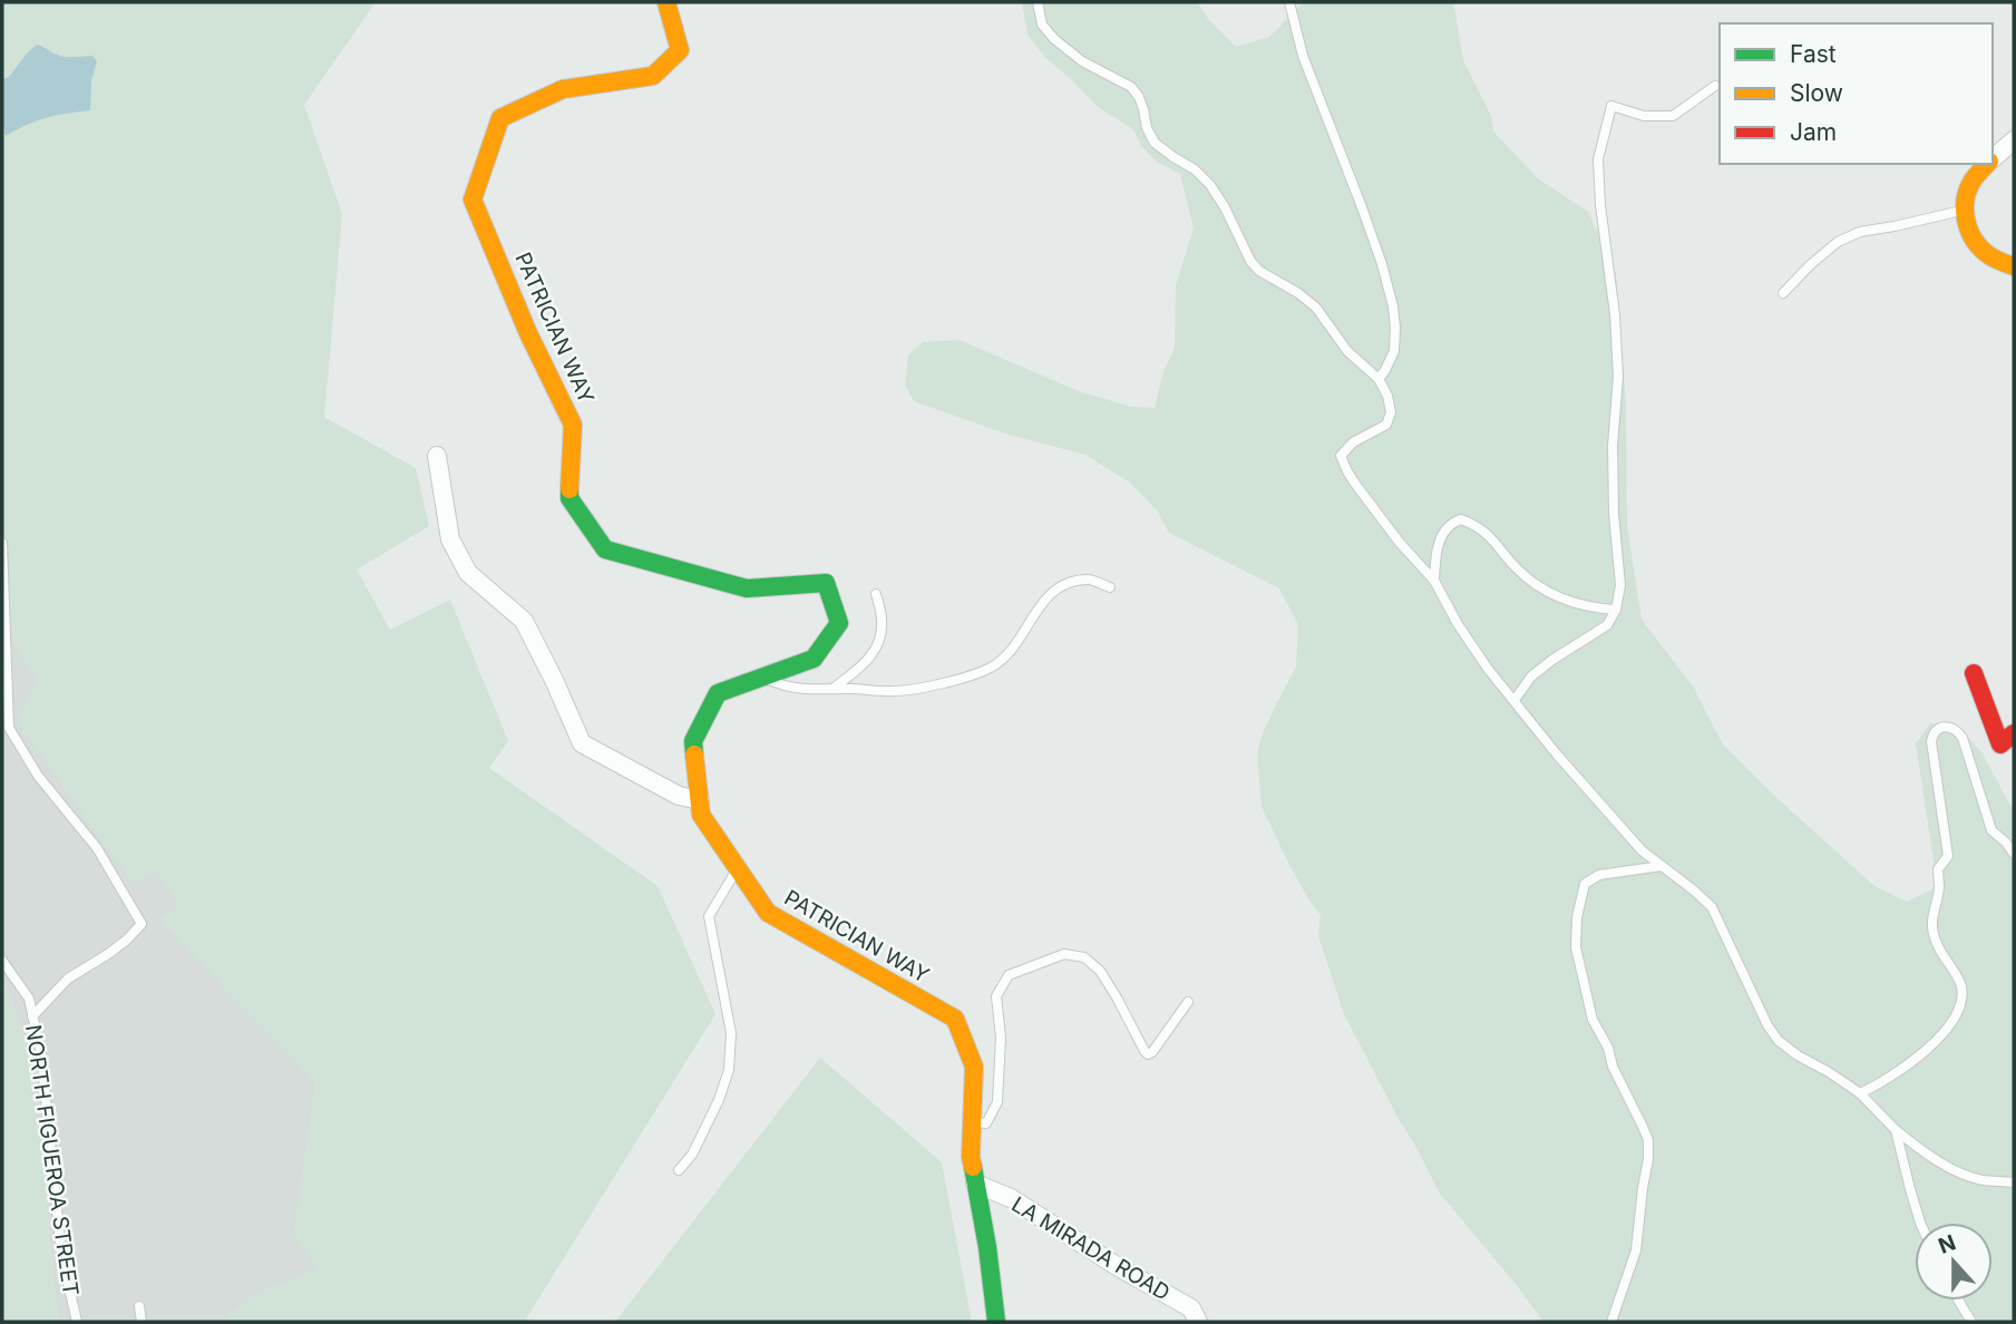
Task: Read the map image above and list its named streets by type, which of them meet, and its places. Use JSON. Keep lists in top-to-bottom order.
{
  "streets": {
    "street": ["PATRICIAN WAY", "LA MIRADA ROAD"],
    "lane": ["NORTH FIGUEROA STREET"]
  },
  "crossings": [
    ["PATRICIAN WAY", "LA MIRADA ROAD"]
  ],
  "legend": ["Fast", "Slow", "Jam"],
  "north": "top"
}
